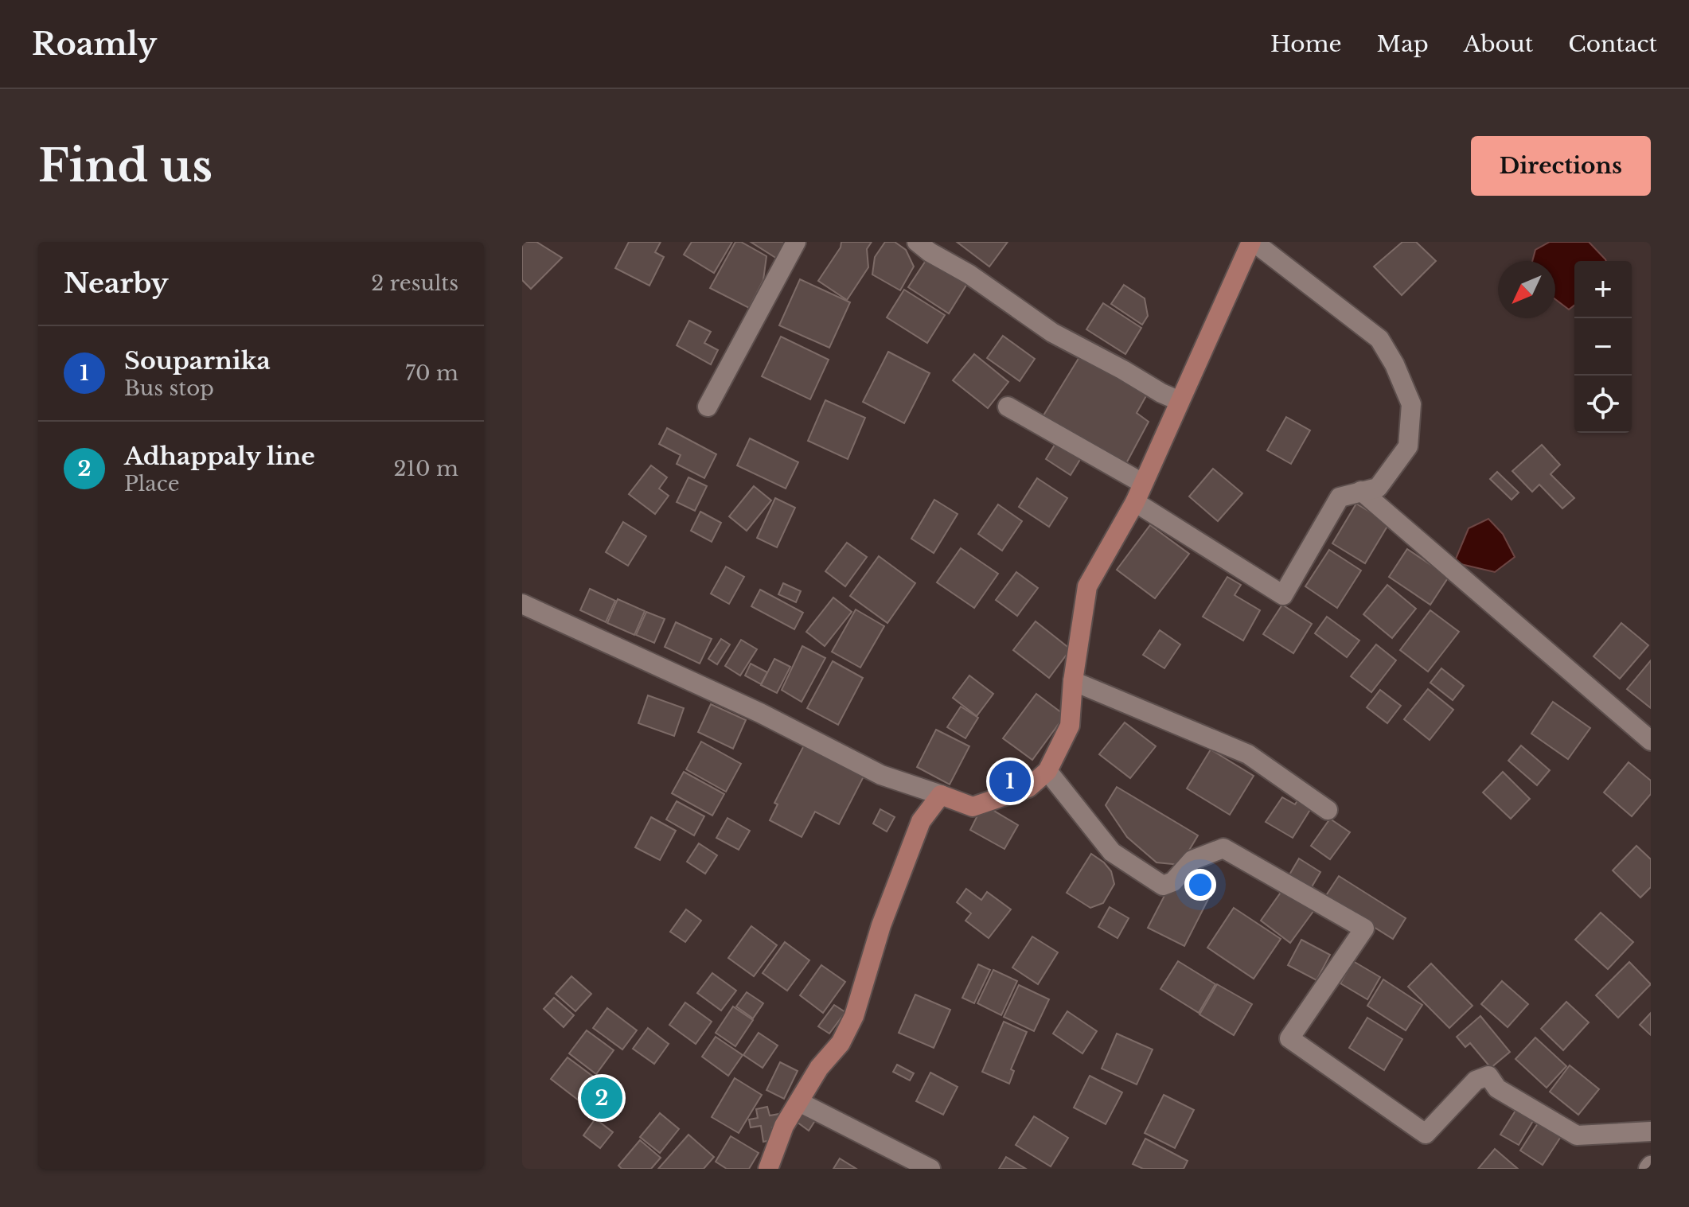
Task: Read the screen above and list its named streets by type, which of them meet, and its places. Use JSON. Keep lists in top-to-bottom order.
{
  "north": "bottom left",
  "page": {
    "header": "Roamly",
    "nav": [
      "Home",
      "Map",
      "About",
      "Contact"
    ],
    "buttons": "Directions",
    "title": "Find us",
    "heading": ["Nearby", "2 results"],
    "map_buttons": ["+", "−"],
    "list": [
      {
        "mark": "1",
        "name": "Souparnika",
        "note": "Bus stop",
        "value": "70 m"
      },
      {
        "mark": "2",
        "name": "Adhappaly line",
        "note": "Place",
        "value": "210 m"
      }
    ],
    "pins": ["1", "2"]
  }
}
